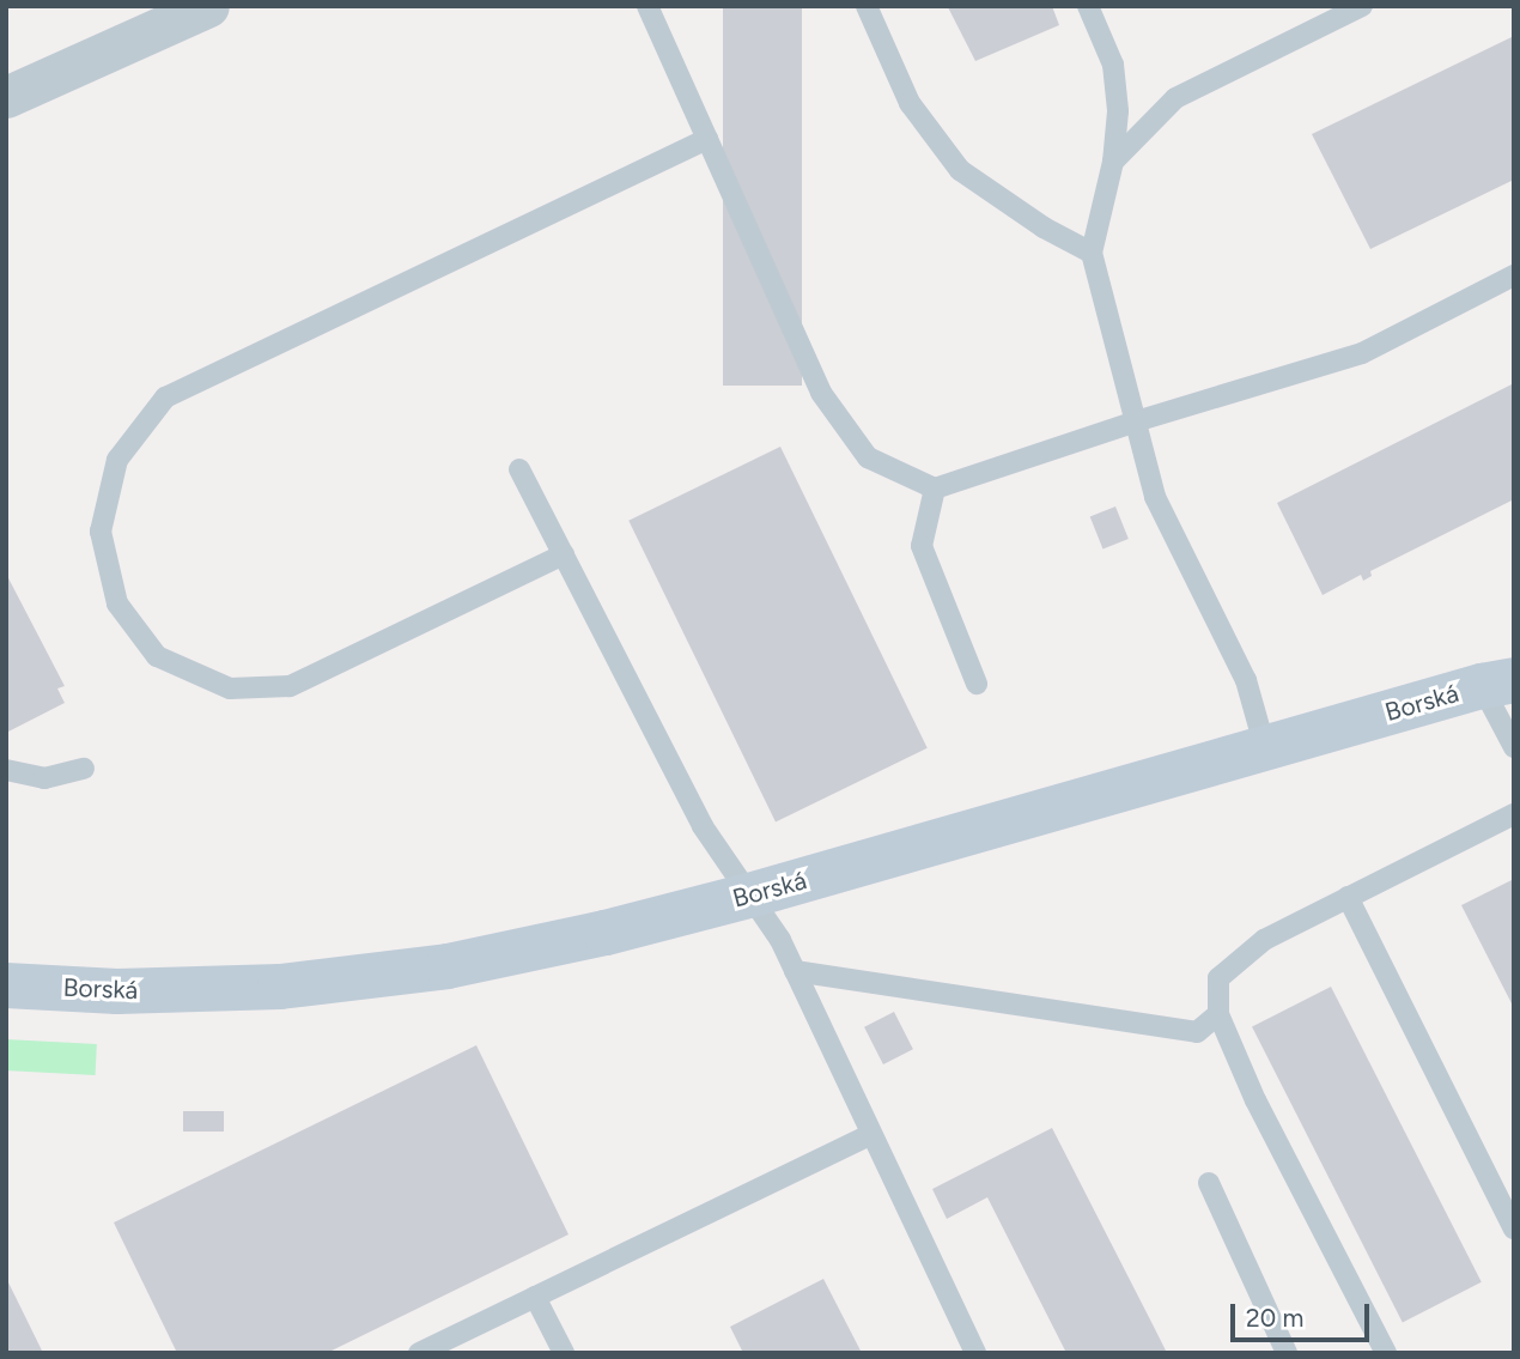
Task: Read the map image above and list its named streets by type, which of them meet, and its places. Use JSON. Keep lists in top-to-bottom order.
{
  "streets": {
    "street": ["Borská"]
  },
  "scale_bar": "20 m"
}
